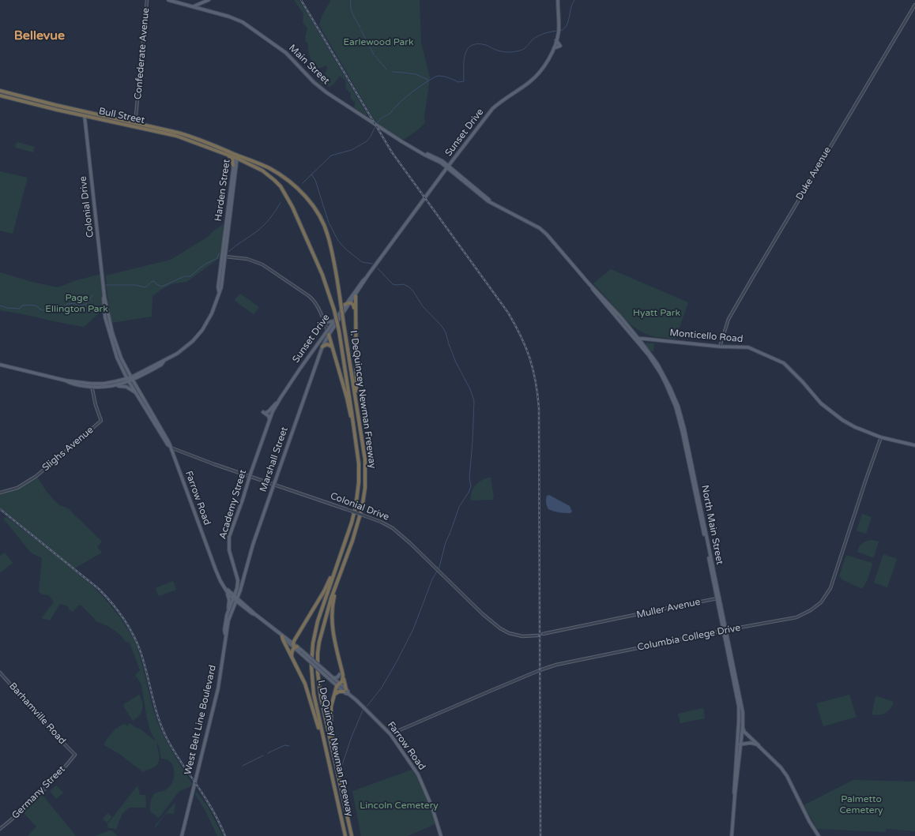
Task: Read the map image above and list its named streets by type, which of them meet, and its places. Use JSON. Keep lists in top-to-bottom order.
{
  "streets": {
    "highway": ["Bull Street", "I. DeQuincey Newman Freeway"],
    "main road": [
      "Main Street",
      "Sunset Drive",
      "Harden Street",
      "Colonial Drive",
      "Monticello Road",
      "Marshall Street",
      "Farrow Road",
      "Academy Street",
      "North Main Street",
      "West Belt Line Boulevard"
    ],
    "street": [
      "Confederate Avenue",
      "Duke Avenue",
      "Slighs Avenue",
      "Muller Avenue",
      "Columbia College Drive",
      "Barhamville Road",
      "Germany Street"
    ]
  },
  "crossings": [
    ["Confederate Avenue", "Bull Street"],
    ["Main Street", "Sunset Drive"],
    ["Main Street", "North Main Street"],
    ["Bull Street", "Harden Street"],
    ["Bull Street", "Colonial Drive"],
    ["Bull Street", "I. DeQuincey Newman Freeway"],
    ["Sunset Drive", "Marshall Street"],
    ["Sunset Drive", "Academy Street"],
    ["Sunset Drive", "North Main Street"],
    ["Duke Avenue", "Monticello Road"],
    ["Harden Street", "Colonial Drive"],
    ["Harden Street", "I. DeQuincey Newman Freeway"],
    ["Harden Street", "Slighs Avenue"],
    ["Colonial Drive", "Marshall Street"],
    ["Colonial Drive", "Farrow Road"],
    ["Colonial Drive", "Academy Street"],
    ["Monticello Road", "North Main Street"],
    ["Monticello Road", "Columbia College Drive"],
    ["Marshall Street", "West Belt Line Boulevard"],
    ["Farrow Road", "Columbia College Drive"],
    ["Farrow Road", "West Belt Line Boulevard"],
    ["North Main Street", "Muller Avenue"],
    ["North Main Street", "Columbia College Drive"],
    ["Barhamville Road", "Germany Street"]
  ],
  "districts": ["Bellevue"],
  "parks": [
    "Earlewood Park",
    "Page Ellington Park",
    "Hyatt Park",
    "Palmetto Cemetery",
    "Lincoln Cemetery"
  ]
}
